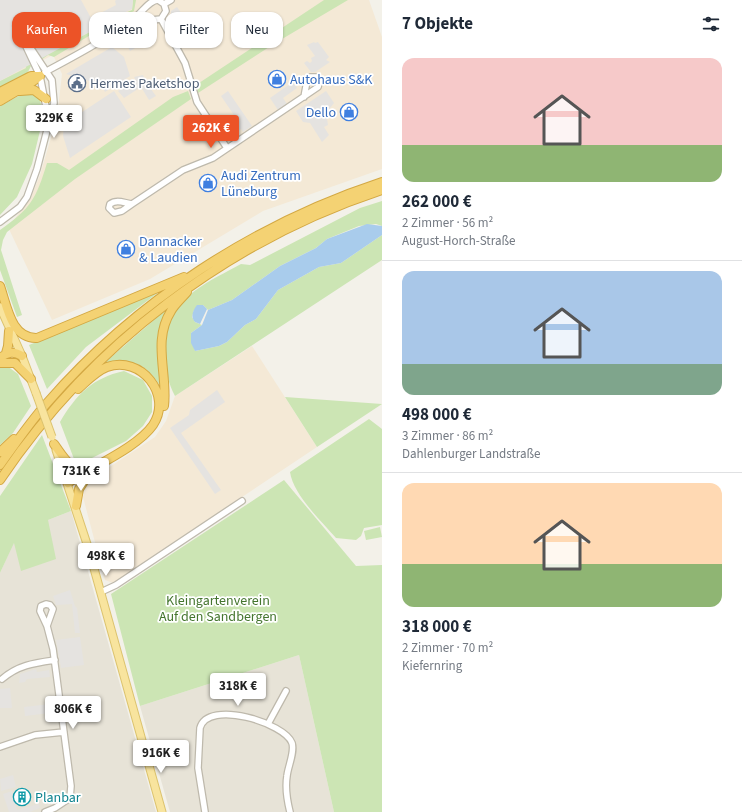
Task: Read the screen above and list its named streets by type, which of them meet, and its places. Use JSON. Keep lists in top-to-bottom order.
{
  "parks": ["Kleingartenverein Auf den Sandbergen"],
  "places": {
    "shop": [
      "Autohaus S&K",
      "Dello",
      "Audi Zentrum Lüneburg",
      "Dannacker & Laudien"
    ],
    "public building": ["Hermes Paketshop"],
    "building": ["Planbar"]
  },
  "page": {
    "heading": "7 Objekte",
    "chip": [
      "Kaufen",
      "Mieten",
      "Filter",
      "Neu"
    ],
    "list": [
      {
        "name": "262 000 €",
        "note": "2 Zimmer · 56 m² · August-Horch-Straße"
      },
      {
        "name": "498 000 €",
        "note": "3 Zimmer · 86 m² · Dahlenburger Landstraße"
      },
      {
        "name": "318 000 €",
        "note": "2 Zimmer · 70 m² · Kiefernring"
      }
    ],
    "price": [
      "329K €",
      "262K €",
      "731K €",
      "498K €",
      "318K €",
      "806K €",
      "916K €"
    ]
  }
}
